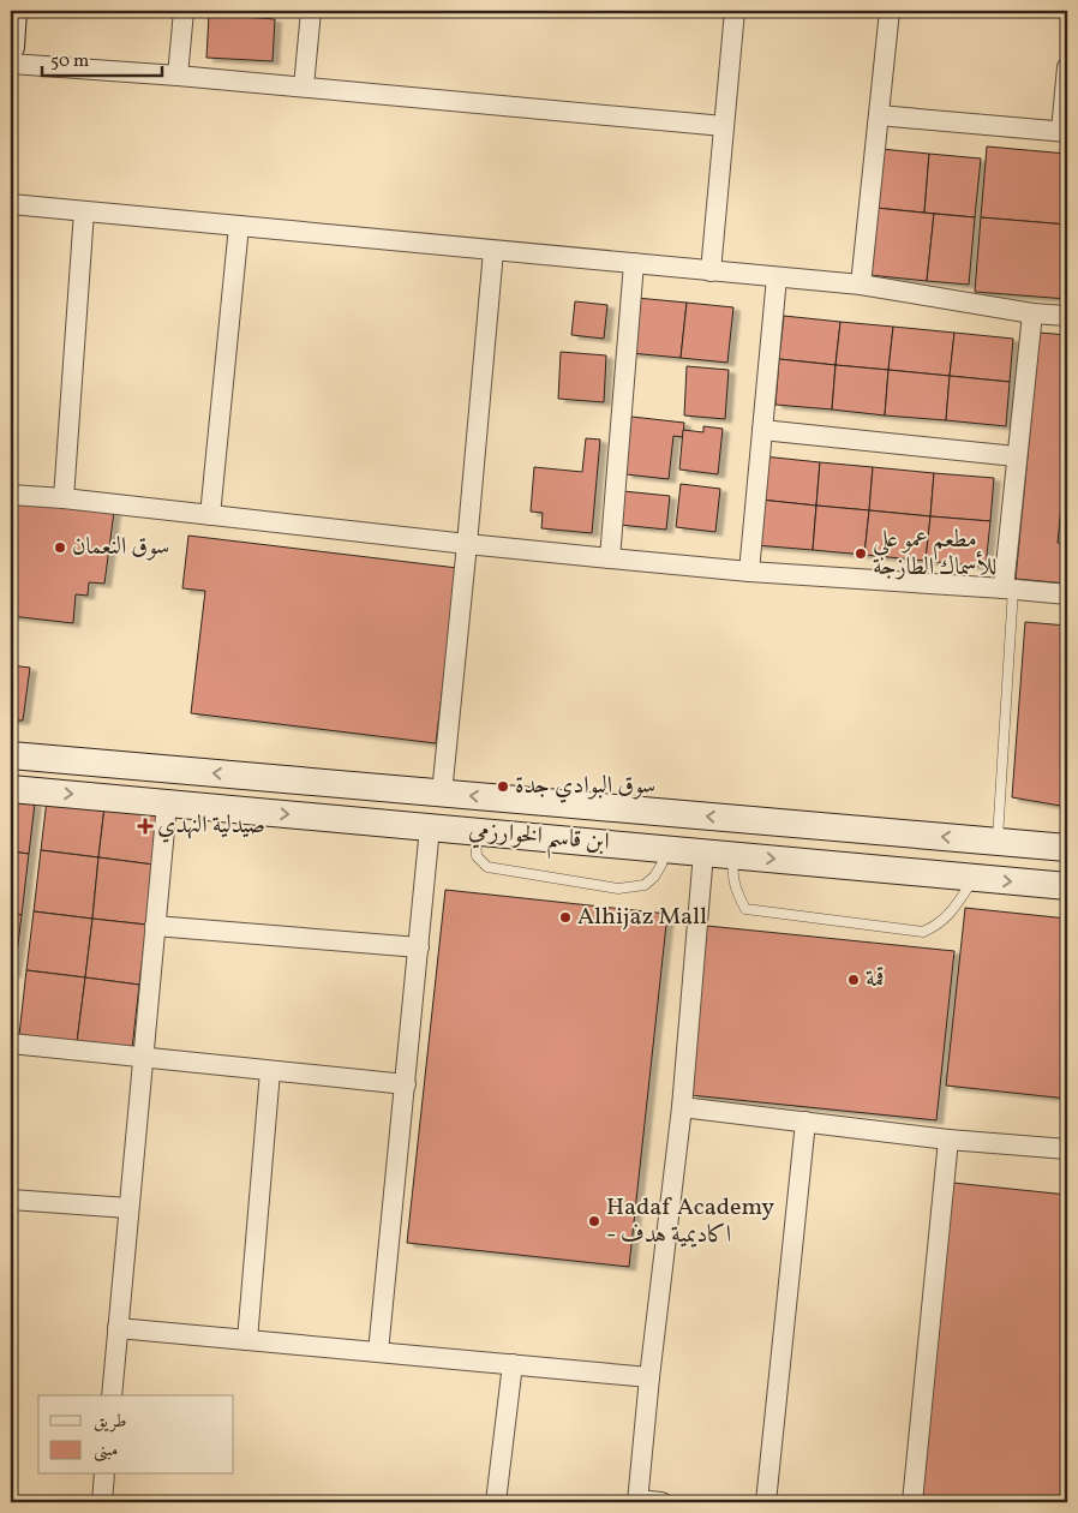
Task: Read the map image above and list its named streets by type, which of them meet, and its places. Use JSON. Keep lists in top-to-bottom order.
{
  "streets": {
    "street": ["ابن قاسم الخوارزمي"]
  },
  "places": {
    "other": [
      "سوق النعمان",
      "مطعم عمو علي للأسماك الطازجة",
      "سوق البوادي جدة",
      "Alhijaz Mall",
      "قمة",
      "Hadaf Academy - اكاديمية هدف"
    ],
    "health": ["صيدلية النهدي"]
  },
  "legend": ["طريق", "مبنى"],
  "scale_bar": "50 m"
}
